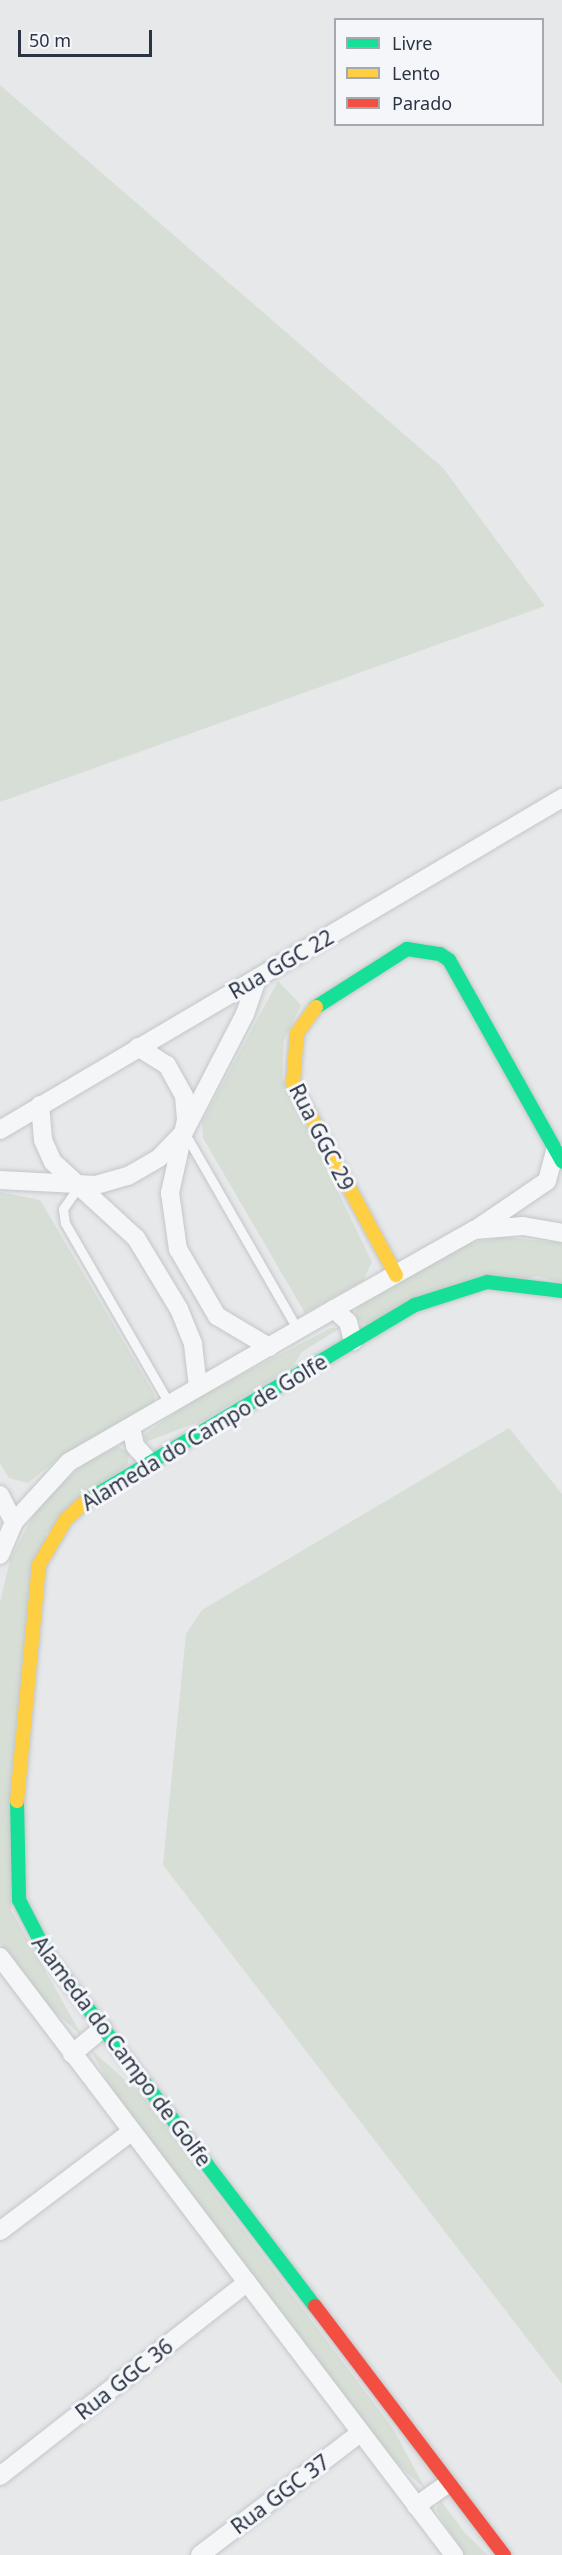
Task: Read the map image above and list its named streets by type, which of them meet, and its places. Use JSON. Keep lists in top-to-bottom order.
{
  "streets": {
    "street": [
      "Rua GGC 22",
      "Rua GGC 29",
      "Alameda do Campo de Golfe",
      "Rua GGC 36",
      "Rua GGC 37"
    ]
  },
  "crossings": [
    ["Rua GGC 29", "Alameda do Campo de Golfe"],
    ["Alameda do Campo de Golfe", "Rua GGC 36"],
    ["Alameda do Campo de Golfe", "Rua GGC 37"]
  ],
  "legend": ["Livre", "Lento", "Parado"],
  "scale_bar": "50 m"
}
